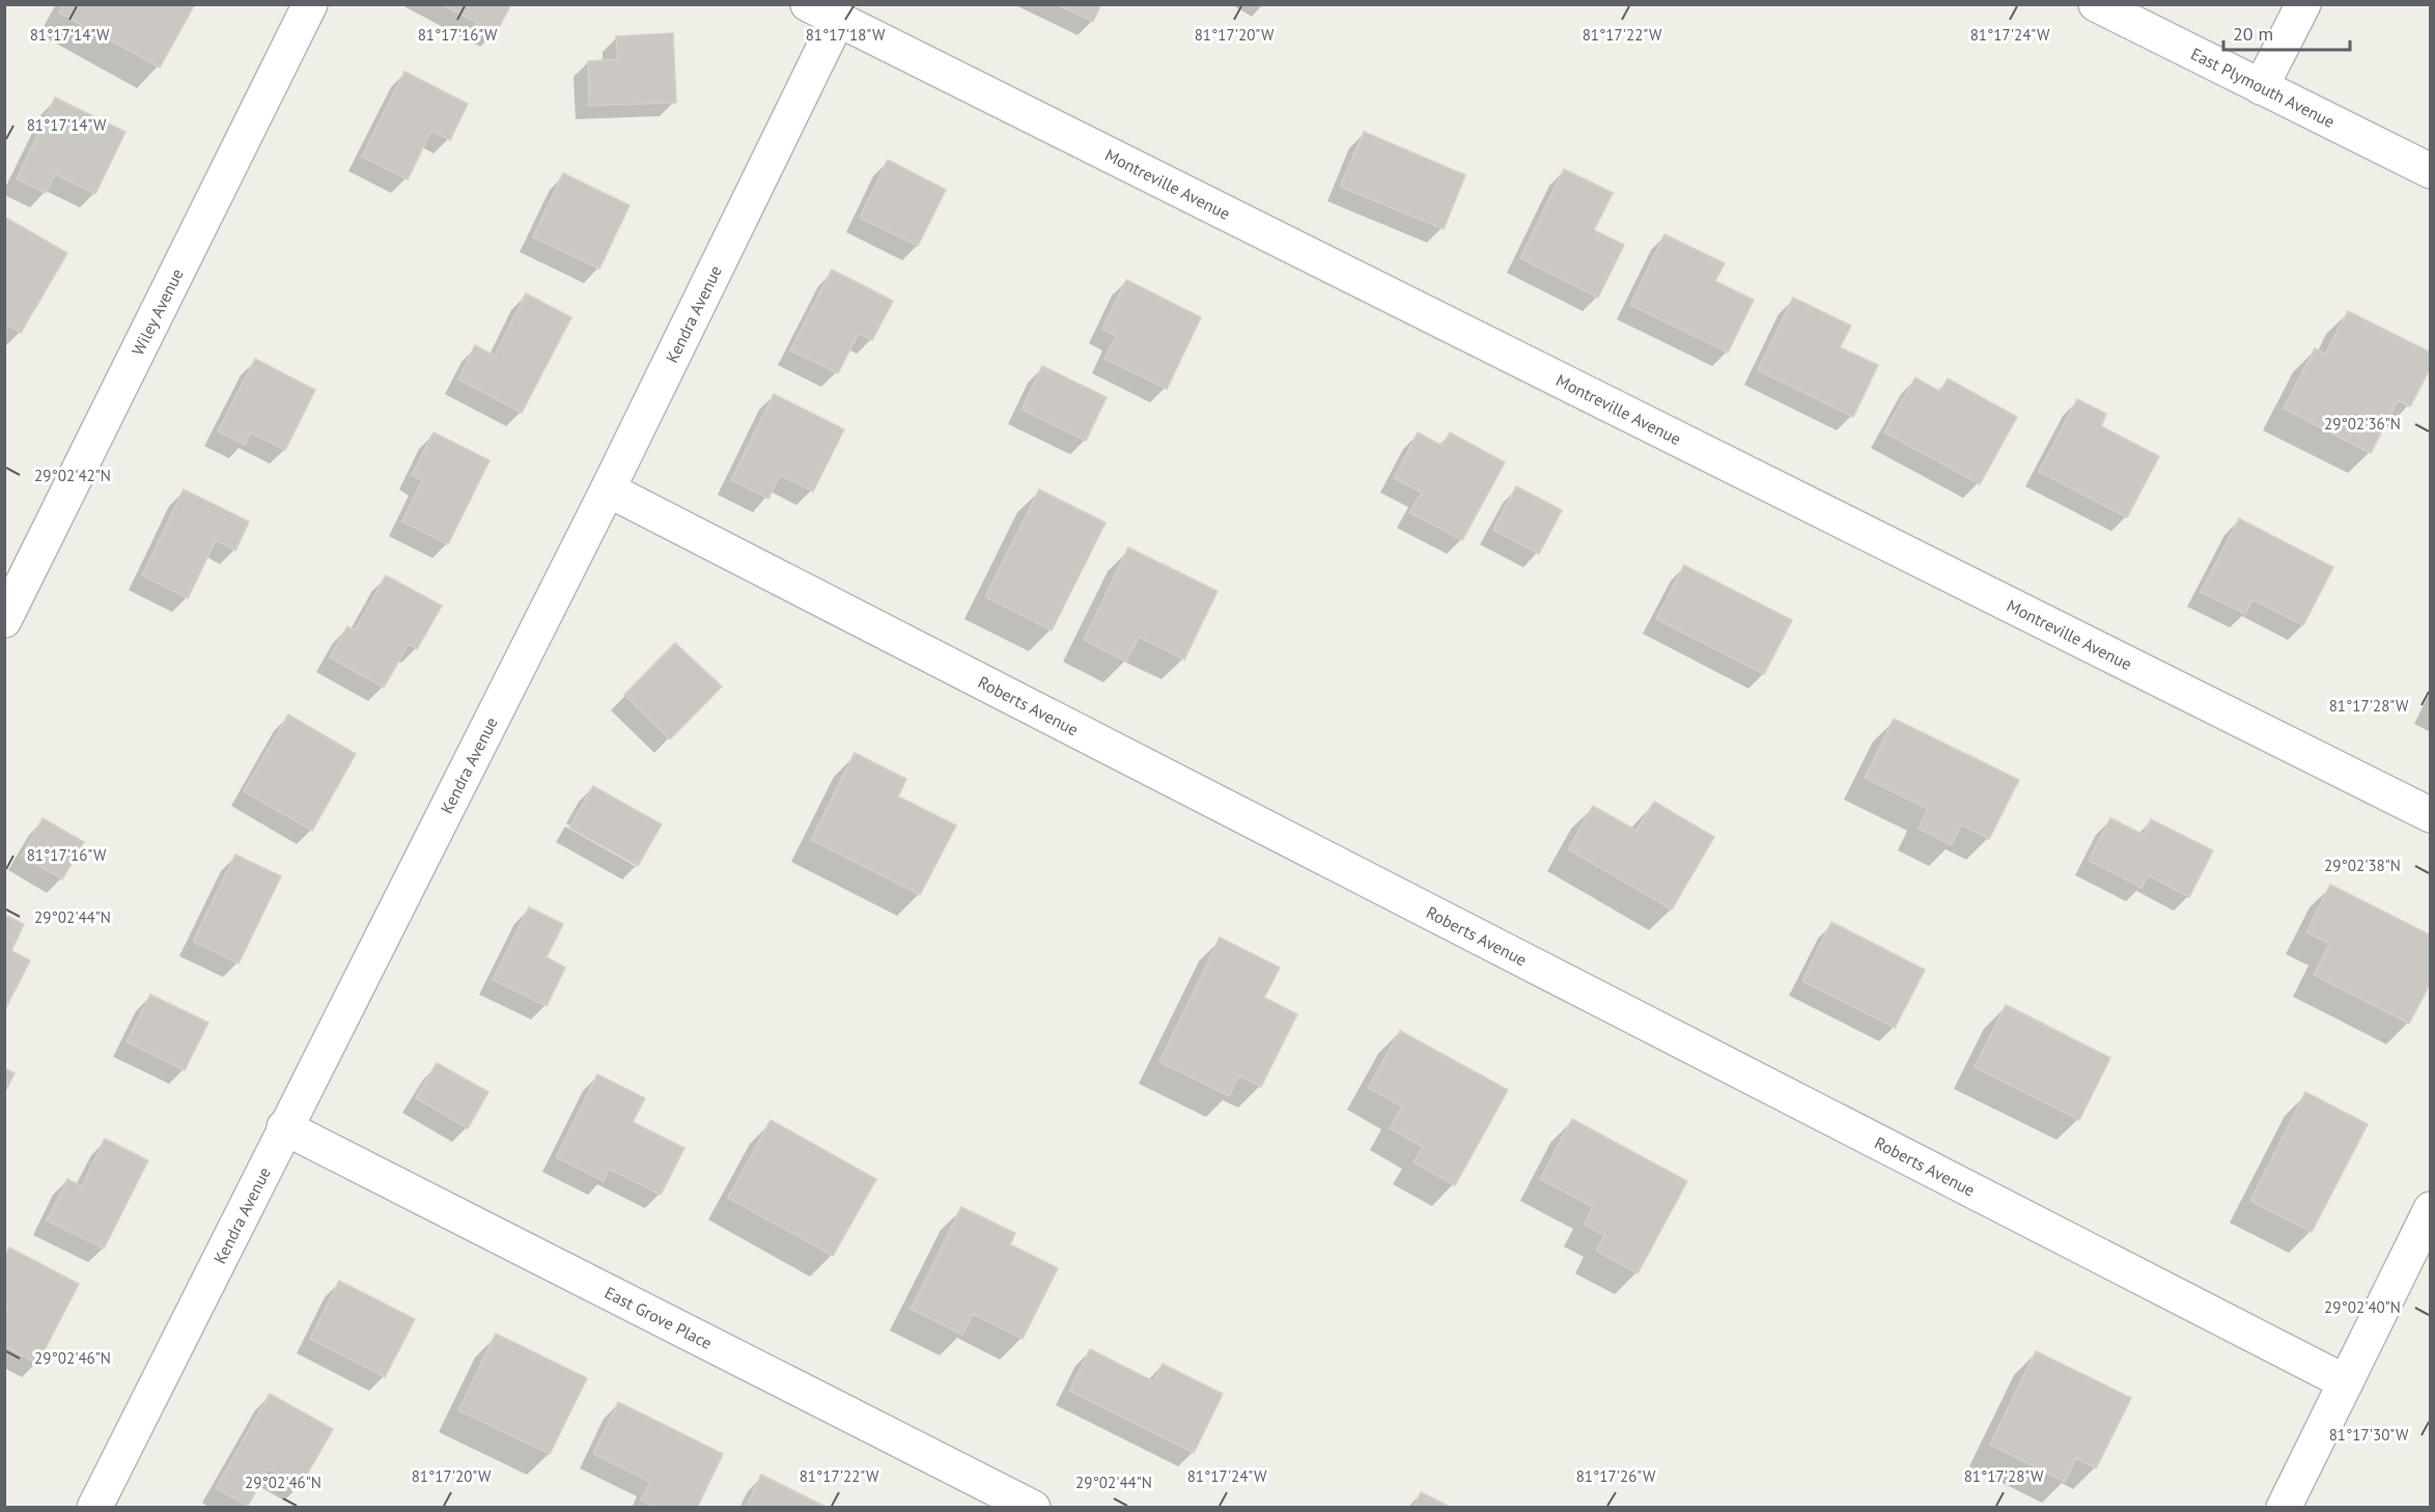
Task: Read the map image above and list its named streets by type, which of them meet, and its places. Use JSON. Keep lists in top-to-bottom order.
{
  "streets": {
    "street": [
      "East Plymouth Avenue",
      "Montreville Avenue",
      "Wiley Avenue",
      "Kendra Avenue",
      "Roberts Avenue",
      "East Grove Place"
    ]
  },
  "crossings": [
    ["Montreville Avenue", "Kendra Avenue"],
    ["Kendra Avenue", "Roberts Avenue"],
    ["Kendra Avenue", "East Grove Place"]
  ],
  "scale_bar": "20 m",
  "coordinates": [
    "81°17'14\"W",
    "81°17'16\"W",
    "81°17'18\"W",
    "81°17'20\"W",
    "81°17'22\"W",
    "81°17'24\"W",
    "29°02'36\"N",
    "29°02'42\"N",
    "81°17'28\"W",
    "29°02'38\"N",
    "29°02'44\"N",
    "29°02'40\"N",
    "29°02'46\"N",
    "81°17'30\"W",
    "81°17'26\"W"
  ]
}
